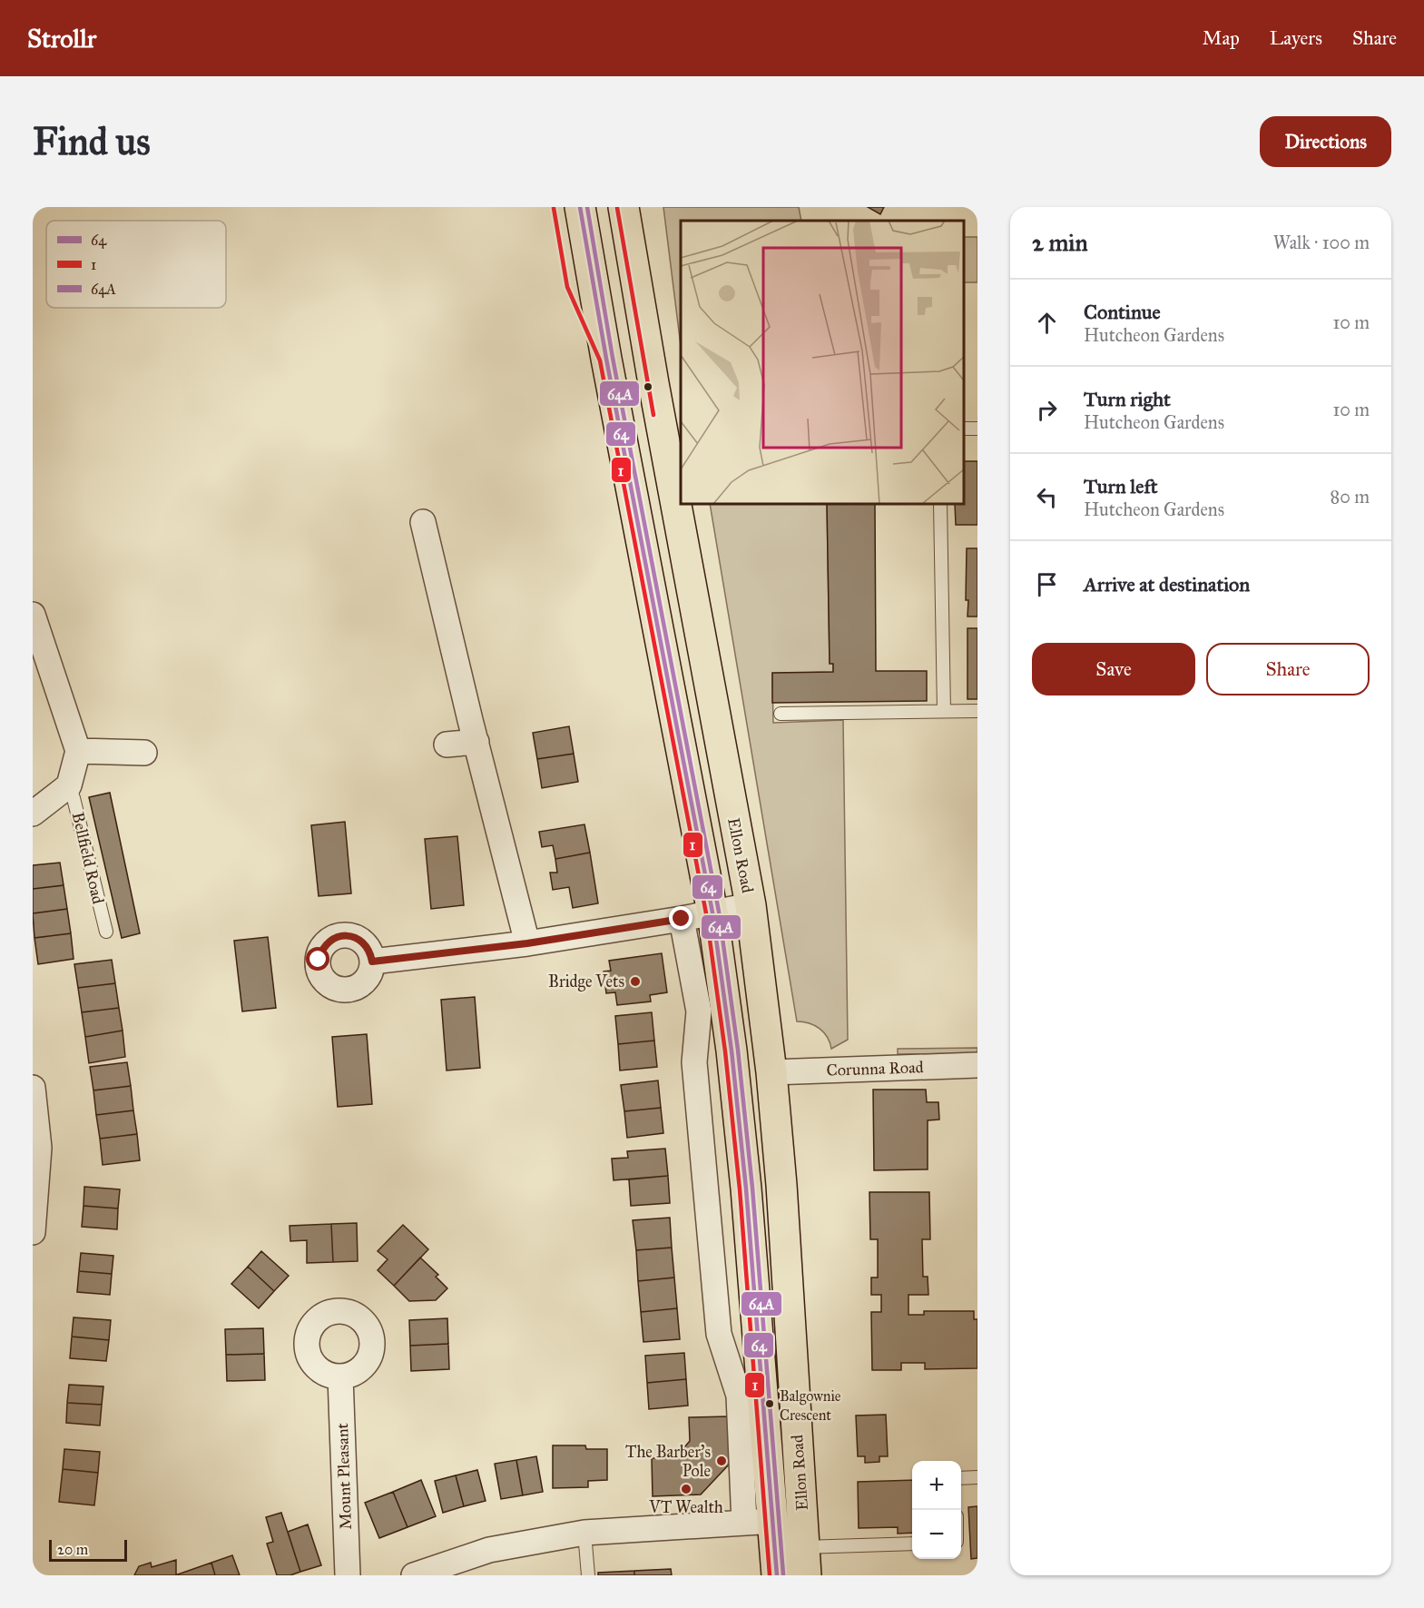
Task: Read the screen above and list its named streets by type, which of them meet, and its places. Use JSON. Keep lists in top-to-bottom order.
{
  "streets": {
    "main road": ["Ellon Road"],
    "street": ["Bellfield Road", "Corunna Road", "Mount Pleasant"]
  },
  "crossings": [
    ["Ellon Road", "Corunna Road"]
  ],
  "places": [
    "Bridge Vets",
    "Balgownie Crescent",
    "The Barber's Pole",
    "VT Wealth"
  ],
  "lines": ["transit line 64", "transit line 64A", "transit line 1"],
  "legend": ["64", "1", "64A"],
  "scale_bar": "20 m",
  "page": {
    "header": "Strollr",
    "nav": ["Map", "Layers", "Share"],
    "buttons": [
      "Directions",
      ["Save", "Share"]
    ],
    "title": "Find us",
    "heading": ["2 min", "Walk · 100 m"],
    "list": [
      ["Continue", "Hutcheon Gardens", "10 m"],
      ["Turn right", "Hutcheon Gardens", "10 m"],
      ["Turn left", "Hutcheon Gardens", "80 m"],
      "Arrive at destination"
    ],
    "map_buttons": ["+", "−"],
    "scale": "20 m"
  }
}
